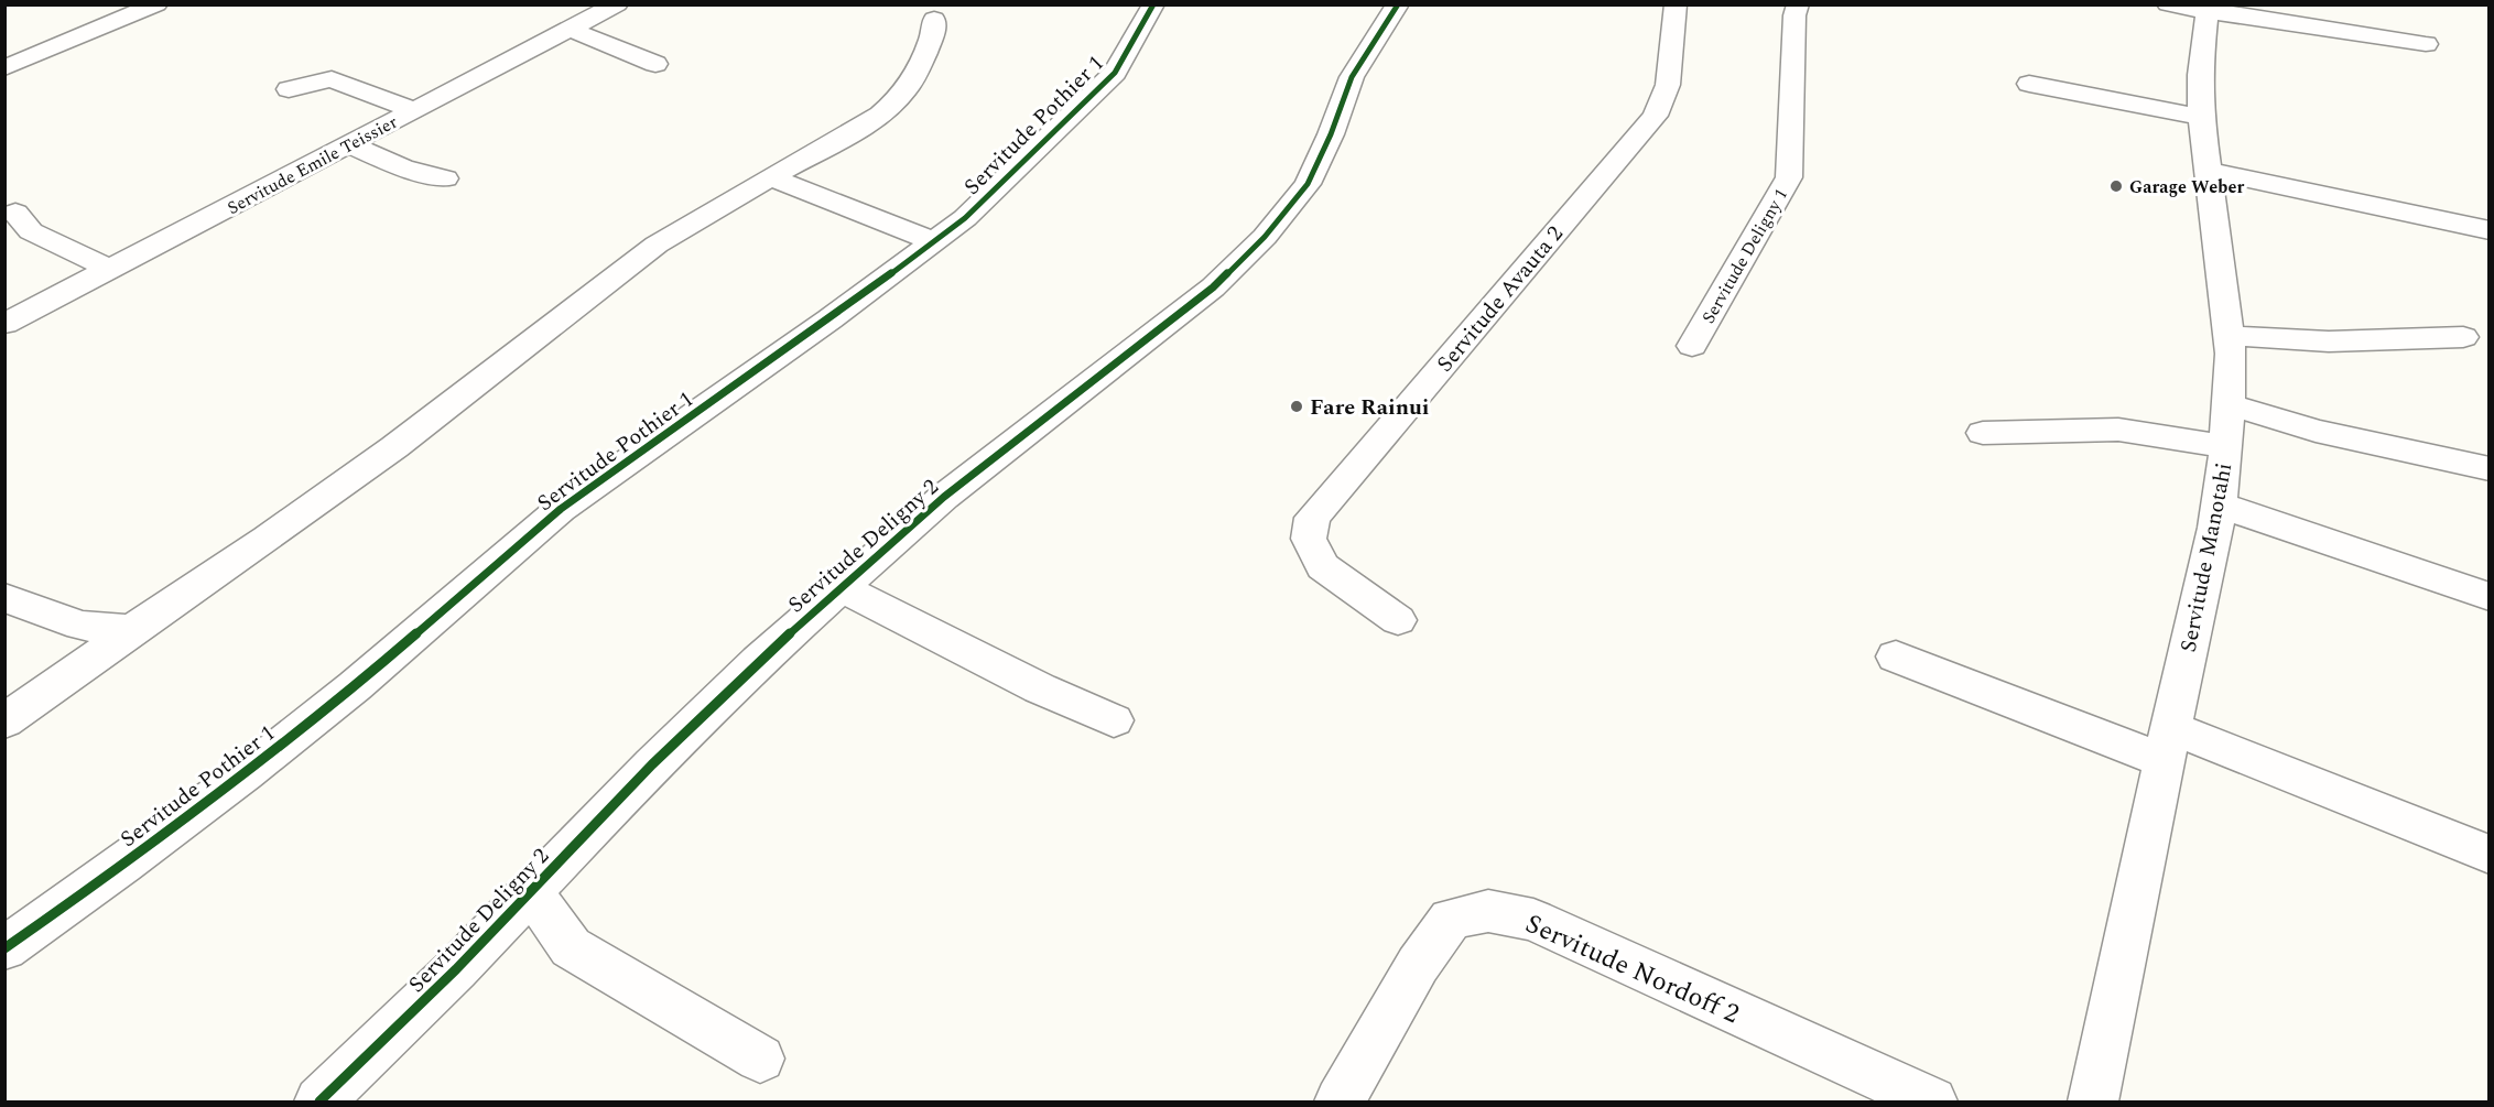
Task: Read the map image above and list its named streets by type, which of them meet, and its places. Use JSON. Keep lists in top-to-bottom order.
{
  "streets": {
    "street": [
      "Servitude Pothier 1",
      "Servitude Emile Teissier",
      "Servitude Deligny 1",
      "Servitude Avauta 2",
      "Servitude Deligny 2",
      "Servitude Manotahi",
      "Servitude Nordoff 2"
    ]
  },
  "places": ["Garage Weber", "Fare Rainui"]
}
